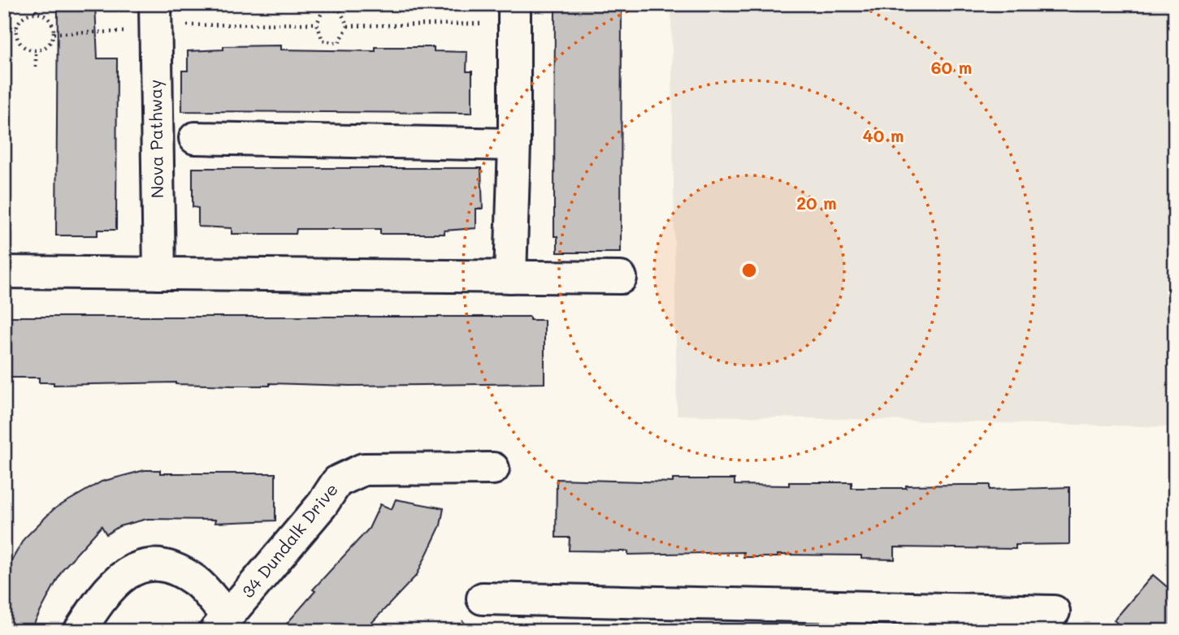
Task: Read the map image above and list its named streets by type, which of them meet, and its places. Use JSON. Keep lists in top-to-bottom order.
{
  "streets": {
    "lane": ["Nova Pathway", "34 Dundalk Drive"]
  },
  "rings": ["60 m", "40 m", "20 m"]
}
